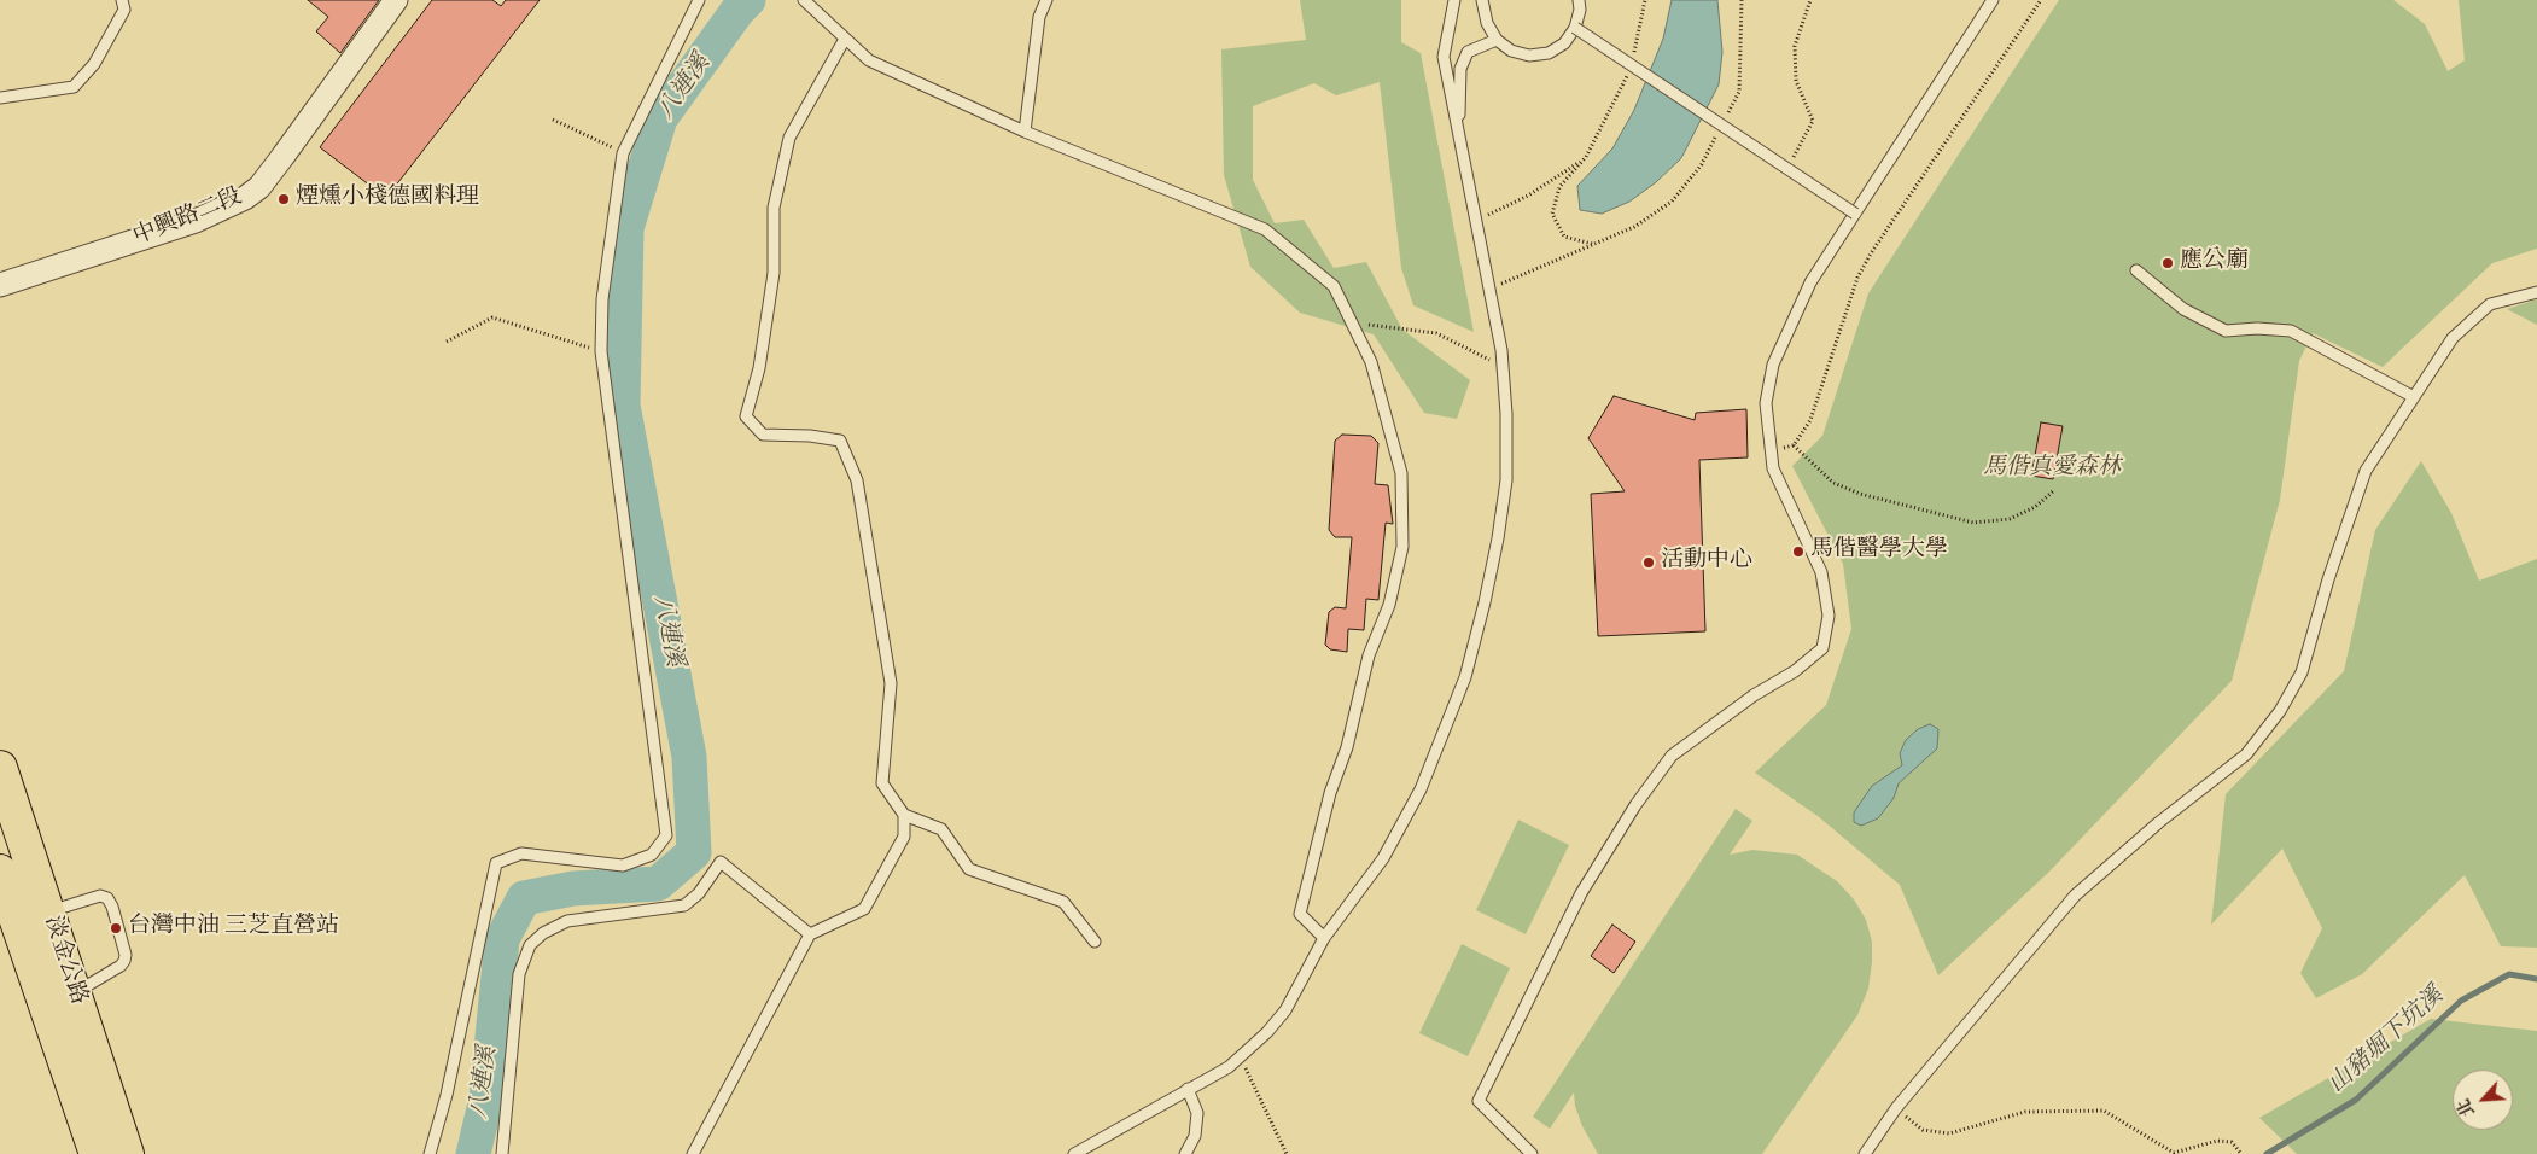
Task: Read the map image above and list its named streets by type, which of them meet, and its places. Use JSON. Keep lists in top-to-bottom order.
{
  "streets": {
    "main road": ["淡金公路"],
    "street": ["中興路二段"]
  },
  "water": ["八連溪", "山豬堀下坑溪"],
  "parks": ["馬偕真愛森林"],
  "places": [
    "煙燻小棧德國料理",
    "應公廟",
    "馬偕醫學大學",
    "活動中心",
    "台灣中油 三芝直營站"
  ],
  "north": "bottom left"
}
